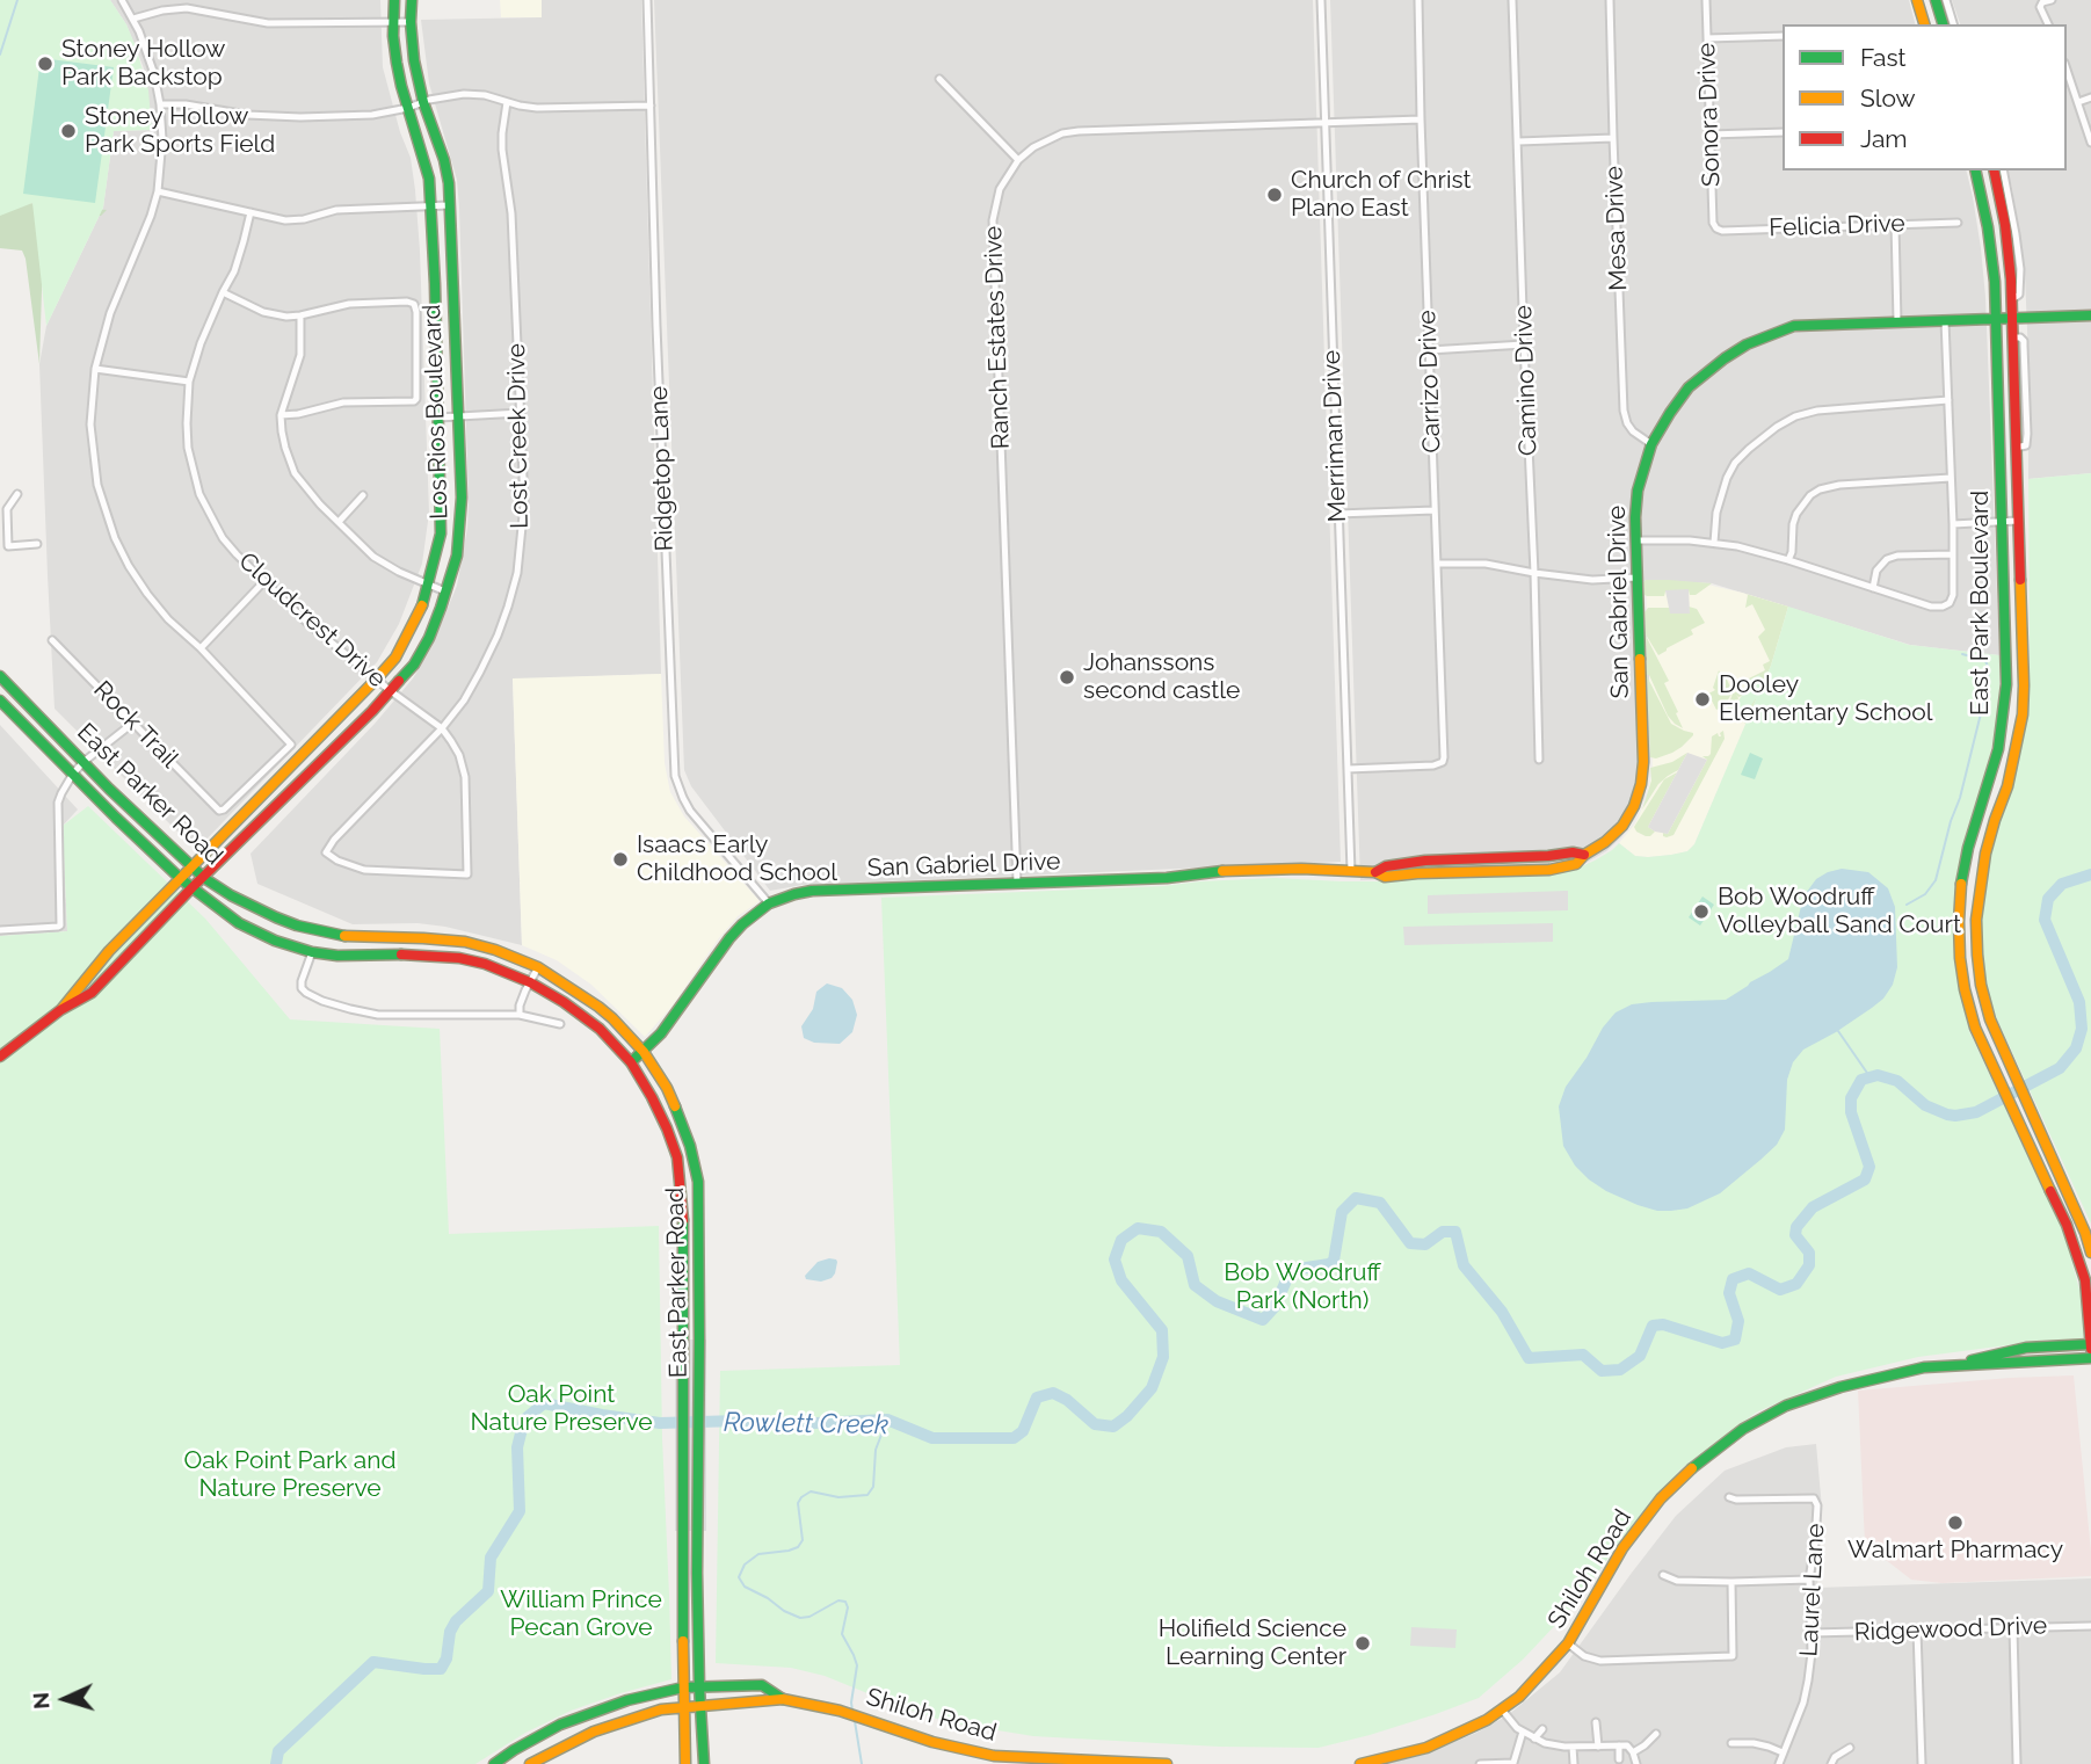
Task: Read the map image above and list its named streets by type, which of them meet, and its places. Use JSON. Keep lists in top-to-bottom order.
{
  "streets": {
    "main road": [
      "Los Rios Boulevard",
      "San Gabriel Drive",
      "East Park Boulevard",
      "East Parker Road",
      "Shiloh Road"
    ],
    "street": [
      "Sonora Drive",
      "Felicia Drive",
      "Mesa Drive",
      "Ranch Estates Drive",
      "Camino Drive",
      "Carrizo Drive",
      "Lost Creek Drive",
      "Merriman Drive",
      "Ridgetop Lane",
      "Cloudcrest Drive",
      "Rock Trail",
      "Laurel Lane",
      "Ridgewood Drive"
    ]
  },
  "crossings": [
    ["Sonora Drive", "Felicia Drive"],
    ["Mesa Drive", "San Gabriel Drive"],
    ["Ranch Estates Drive", "Carrizo Drive"],
    ["Ranch Estates Drive", "Merriman Drive"],
    ["Ranch Estates Drive", "San Gabriel Drive"],
    ["Carrizo Drive", "Merriman Drive"],
    ["Los Rios Boulevard", "Cloudcrest Drive"],
    ["Los Rios Boulevard", "East Parker Road"],
    ["Lost Creek Drive", "Cloudcrest Drive"],
    ["Merriman Drive", "San Gabriel Drive"],
    ["Ridgetop Lane", "San Gabriel Drive"],
    ["San Gabriel Drive", "East Park Boulevard"],
    ["San Gabriel Drive", "East Parker Road"],
    ["East Park Boulevard", "Shiloh Road"],
    ["East Parker Road", "Shiloh Road"],
    ["Laurel Lane", "Ridgewood Drive"]
  ],
  "water": ["Rowlett Creek"],
  "parks": [
    "Bob Woodruff Park (North)",
    "Oak Point Nature Preserve",
    "Oak Point Park and Nature Preserve",
    "William Prince Pecan Grove"
  ],
  "places": [
    "Stoney Hollow Park Backstop",
    "Stoney Hollow Park Sports Field",
    "Church of Christ Plano East",
    "Johanssons second castle",
    "Dooley Elementary School",
    "Isaacs Early Childhood School",
    "Bob Woodruff Volleyball Sand Court",
    "Walmart Pharmacy",
    "Holifield Science Learning Center"
  ],
  "legend": ["Fast", "Slow", "Jam"],
  "north": "left"
}
